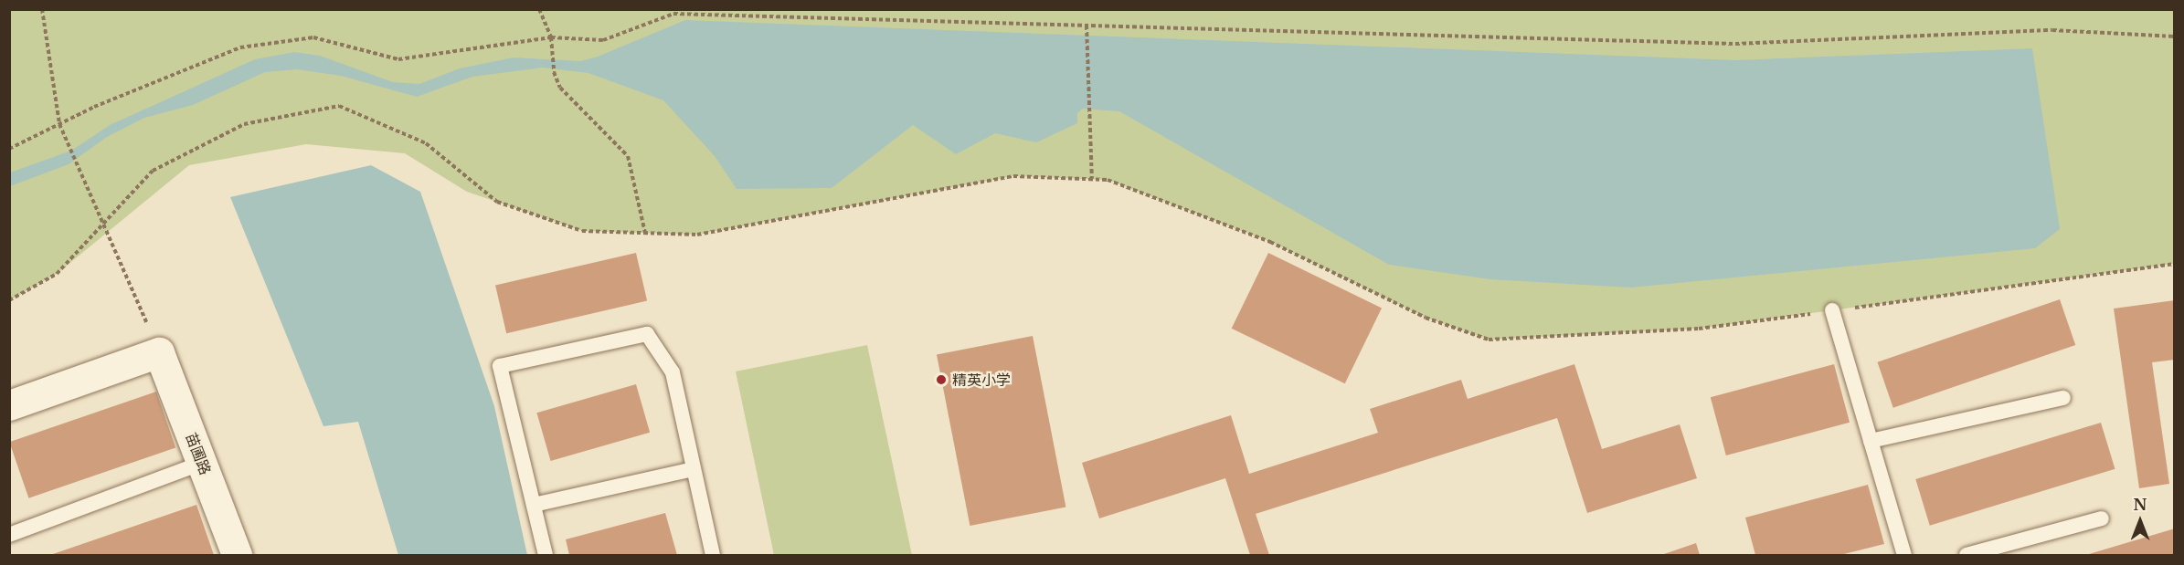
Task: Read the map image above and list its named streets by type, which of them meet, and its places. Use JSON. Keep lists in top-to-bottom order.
{
  "streets": {
    "street": ["苗圃路"]
  },
  "places": ["精英小学"],
  "north": "top"
}
